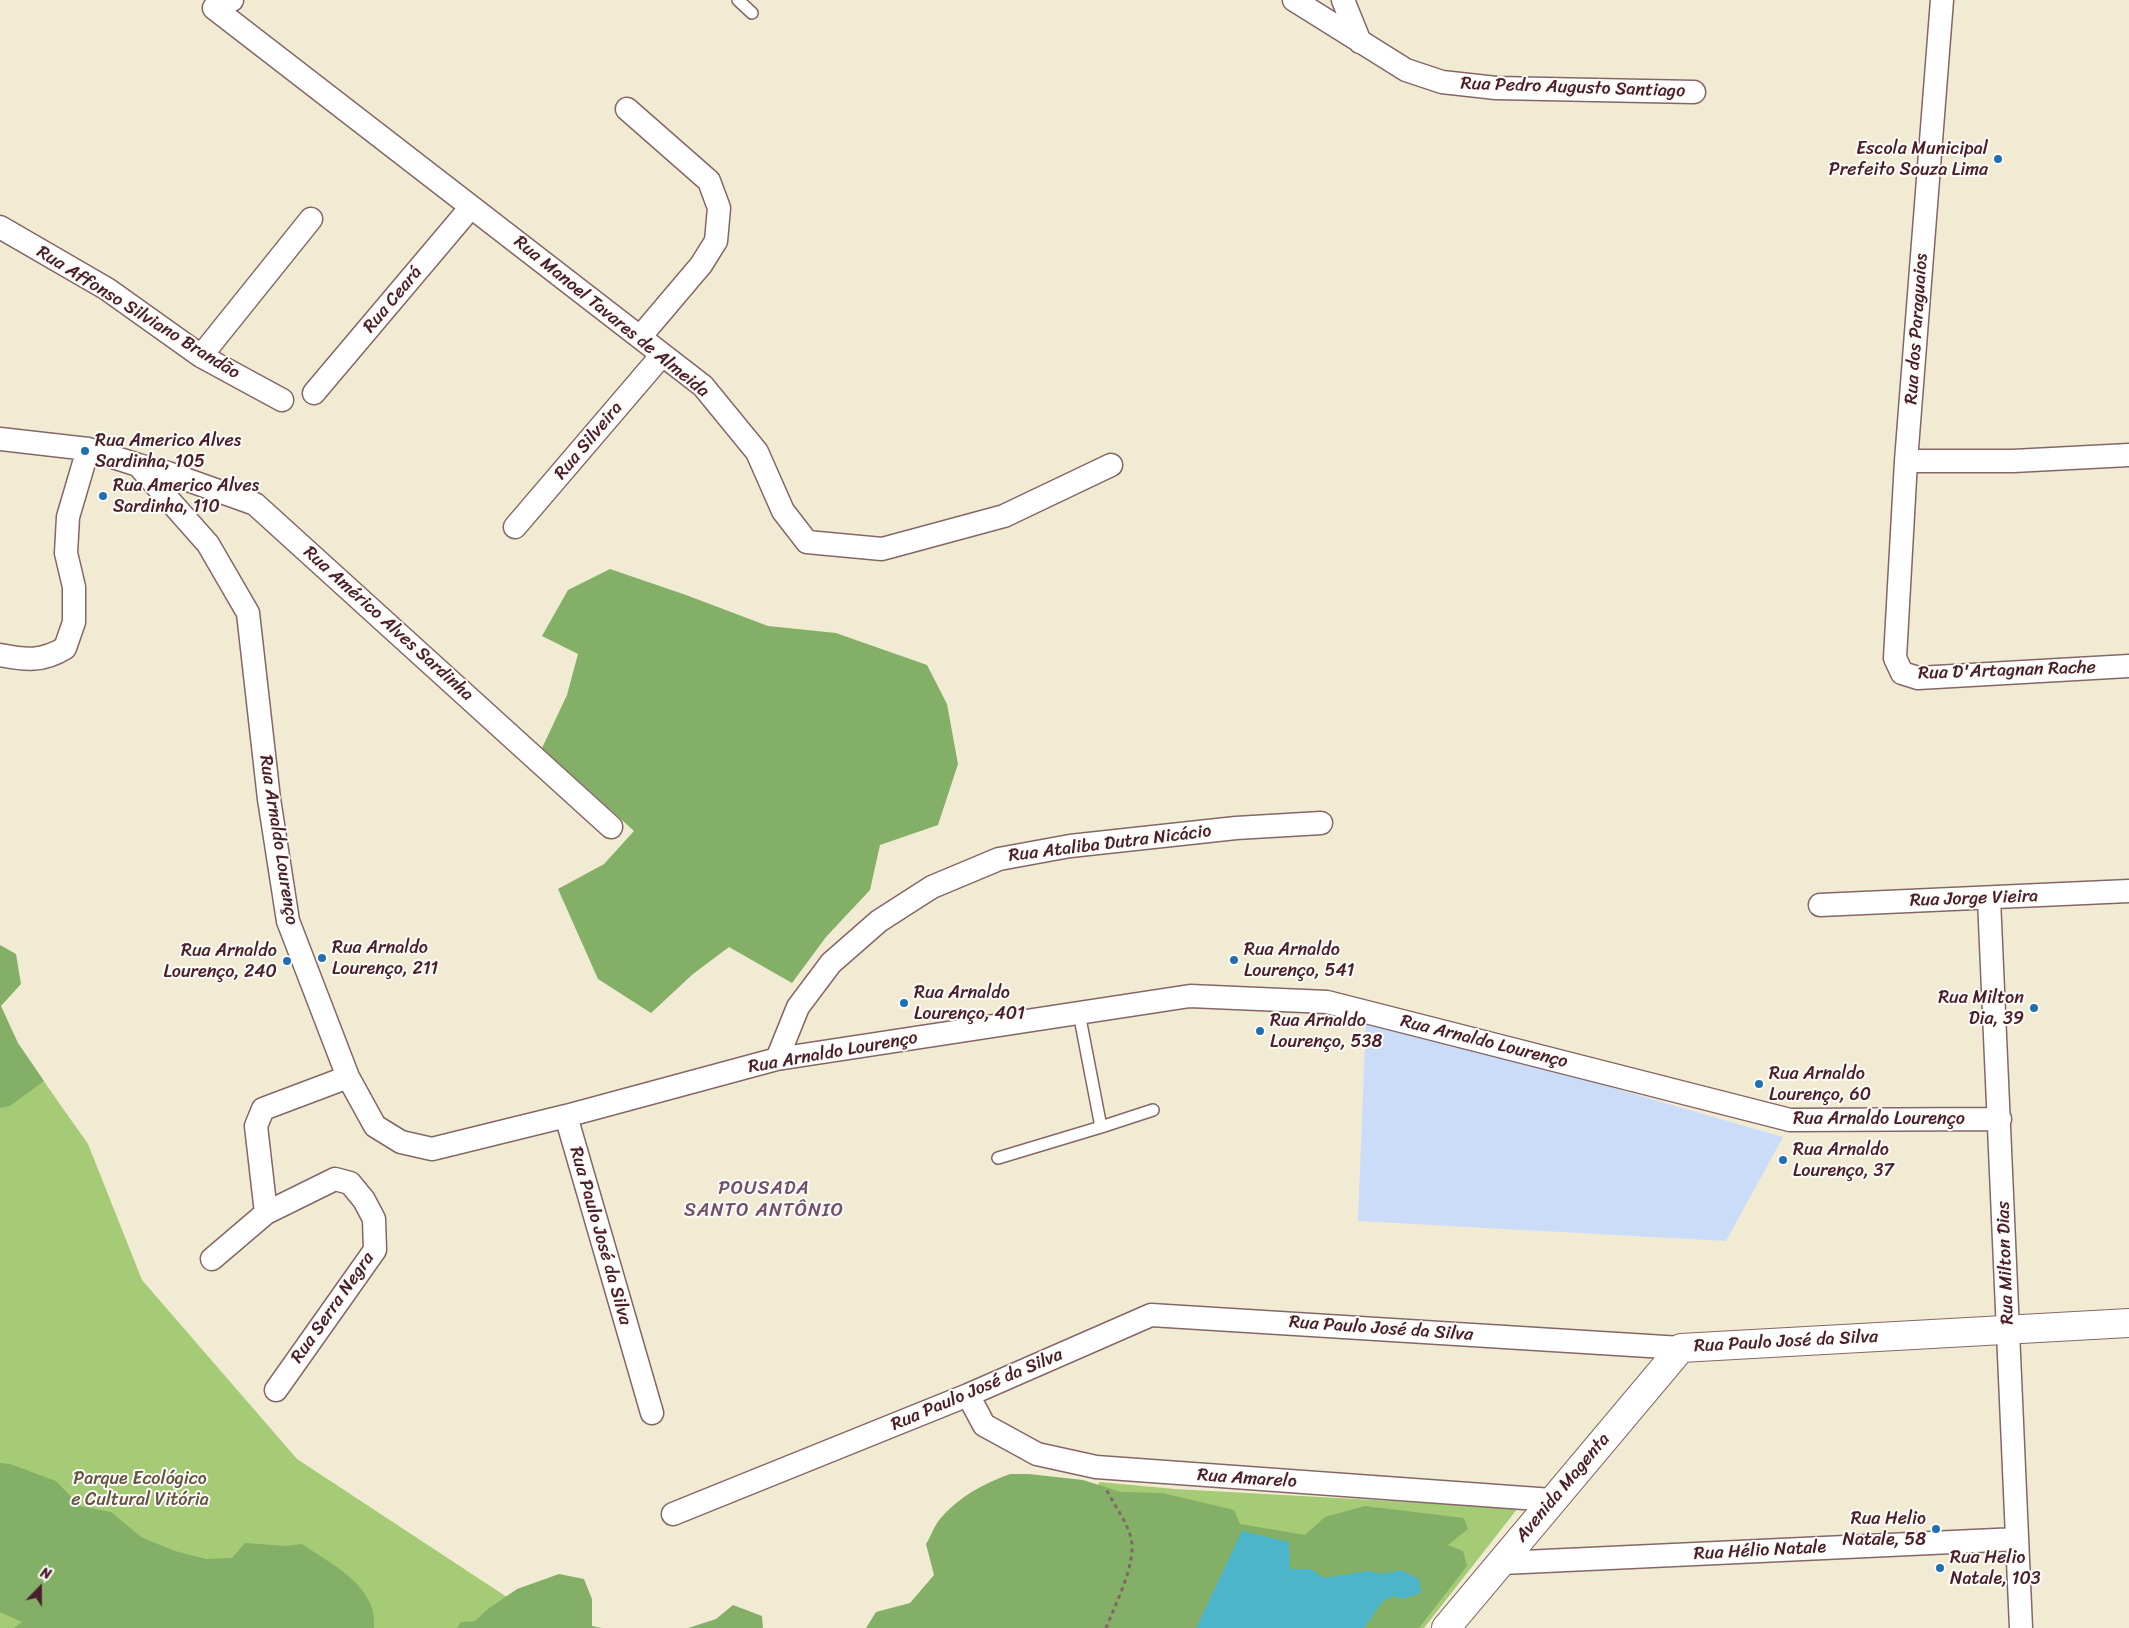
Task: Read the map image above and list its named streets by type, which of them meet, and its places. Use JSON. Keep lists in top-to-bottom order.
{
  "streets": {
    "street": [
      "Rua Pedro Augusto Santiago",
      "Rua Ceará",
      "Rua Affonso Silviano Brandão",
      "Rua Manoel Tavares de Almeida",
      "Rua dos Paraguaios",
      "Rua Silveira",
      "Rua Américo Alves Sardinha",
      "Rua D'Artagnan Rache",
      "Rua Arnaldo Lourenço",
      "Rua Ataliba Dutra Nicácio",
      "Rua Jorge Vieira",
      "Rua Paulo José da Silva",
      "Rua Milton Dias",
      "Rua Serra Negra",
      "Rua Amarelo",
      "Avenida Magenta",
      "Rua Hélio Natale"
    ]
  },
  "crossings": [
    ["Rua Ceará", "Rua Manoel Tavares de Almeida"],
    ["Rua Manoel Tavares de Almeida", "Rua Silveira"],
    ["Rua dos Paraguaios", "Rua D'Artagnan Rache"],
    ["Rua Américo Alves Sardinha", "Rua Arnaldo Lourenço"],
    ["Rua Arnaldo Lourenço", "Rua Ataliba Dutra Nicácio"],
    ["Rua Arnaldo Lourenço", "Rua Paulo José da Silva"],
    ["Rua Arnaldo Lourenço", "Rua Milton Dias"],
    ["Rua Jorge Vieira", "Rua Milton Dias"],
    ["Rua Paulo José da Silva", "Rua Milton Dias"],
    ["Rua Paulo José da Silva", "Rua Amarelo"],
    ["Rua Paulo José da Silva", "Avenida Magenta"],
    ["Rua Milton Dias", "Rua Hélio Natale"],
    ["Rua Amarelo", "Avenida Magenta"],
    ["Avenida Magenta", "Rua Hélio Natale"]
  ],
  "districts": ["POUSADA SANTO ANTÔNIO"],
  "parks": ["Parque Ecológico e Cultural Vitória"],
  "places": [
    "Escola Municipal Prefeito Souza Lima",
    "Rua Americo Alves Sardinha, 105",
    "Rua Americo Alves Sardinha, 110",
    "Rua Arnaldo Lourenço, 211",
    "Rua Arnaldo Lourenço, 541",
    "Rua Arnaldo Lourenço, 240",
    "Rua Arnaldo Lourenço, 401",
    "Rua Milton Dia, 39",
    "Rua Arnaldo Lourenço, 538",
    "Rua Arnaldo Lourenço, 60",
    "Rua Arnaldo Lourenço, 37",
    "Rua Helio Natale, 58",
    "Rua Helio Natale, 103"
  ],
  "north": "top"
}
